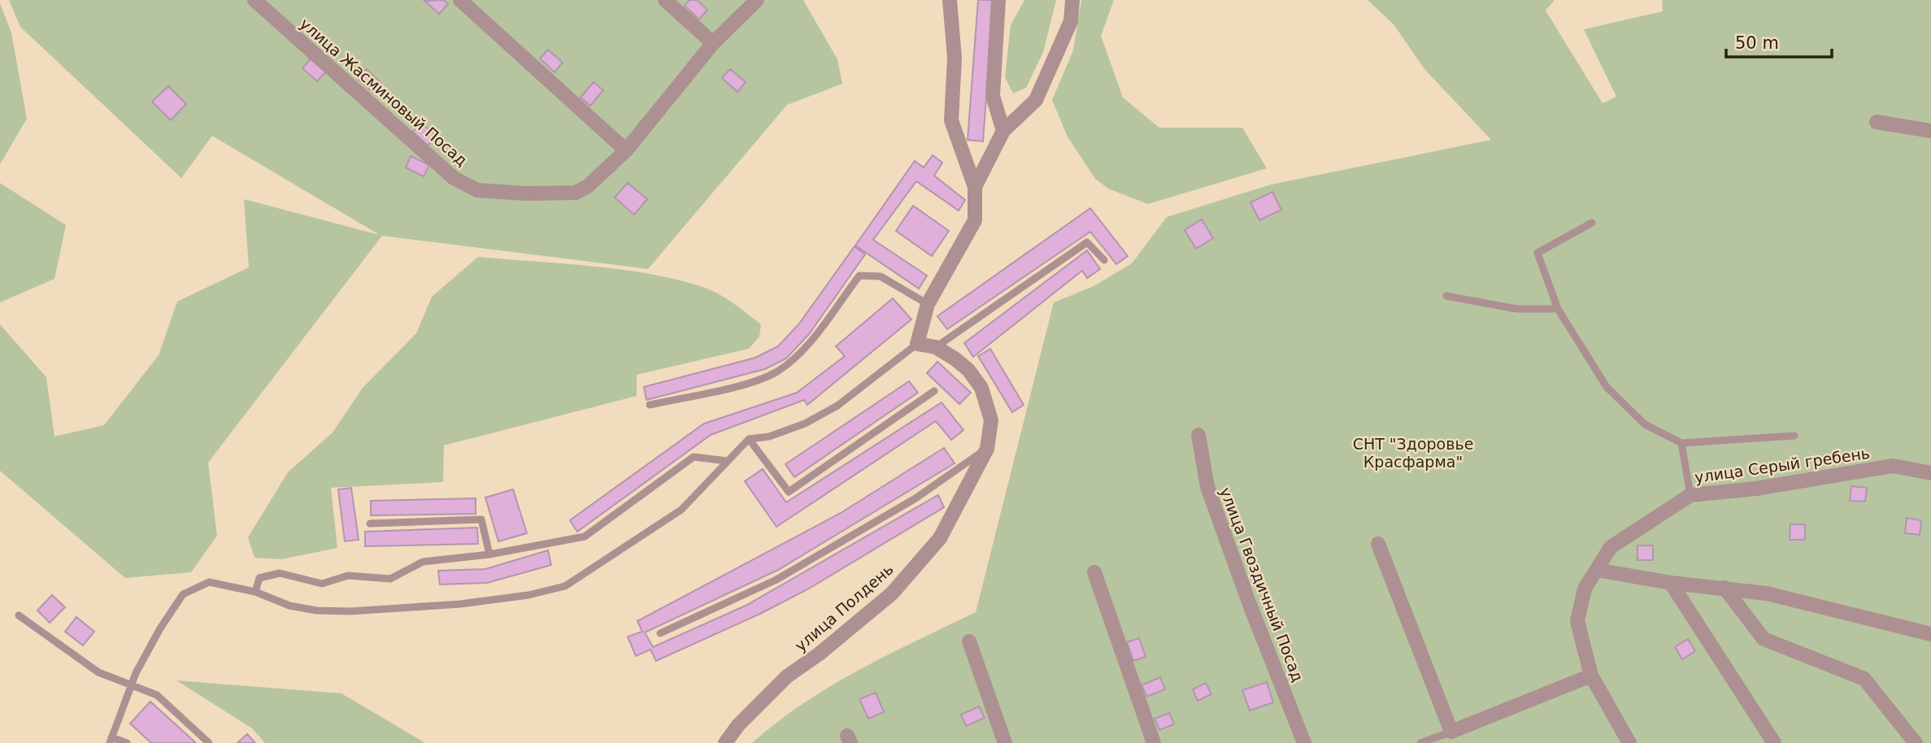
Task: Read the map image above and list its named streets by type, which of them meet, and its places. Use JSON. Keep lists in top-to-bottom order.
{
  "streets": {
    "street": [
      "улица Жасминовый Посад",
      "улица Серый гребень",
      "улица Гвоздичный Посад",
      "улица Полдень"
    ]
  },
  "parks": ["СНТ \"Здоровье Красфарма\""],
  "scale_bar": "50 m"
}
